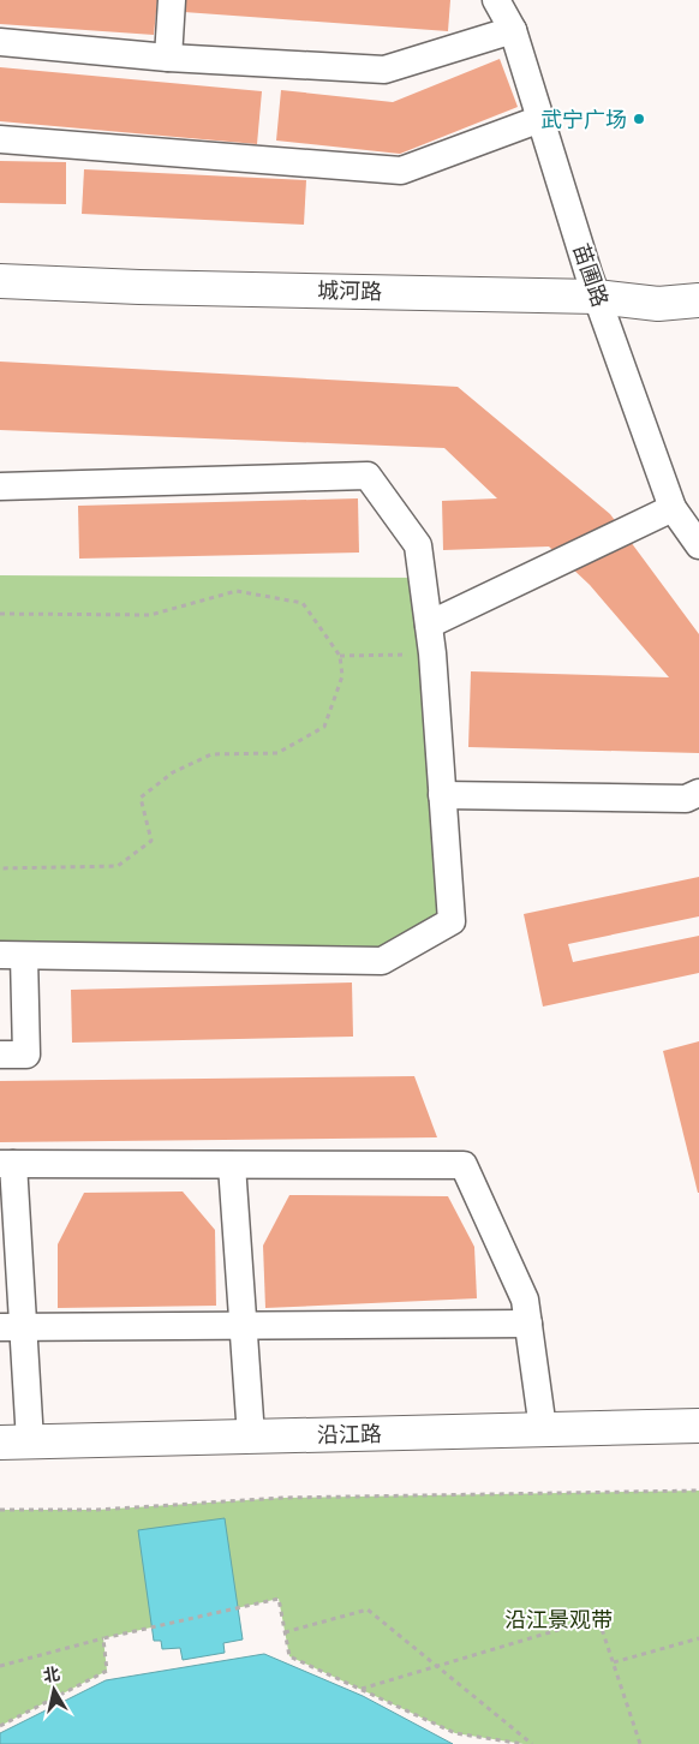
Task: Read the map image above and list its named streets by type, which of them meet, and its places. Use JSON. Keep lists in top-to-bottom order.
{
  "streets": {
    "main road": ["城河路", "沿江路"],
    "street": ["苗圃路"]
  },
  "crossings": [
    ["苗圃路", "城河路"]
  ],
  "parks": ["沿江景观带"],
  "places": ["武宁广场"],
  "north": "top"
}
